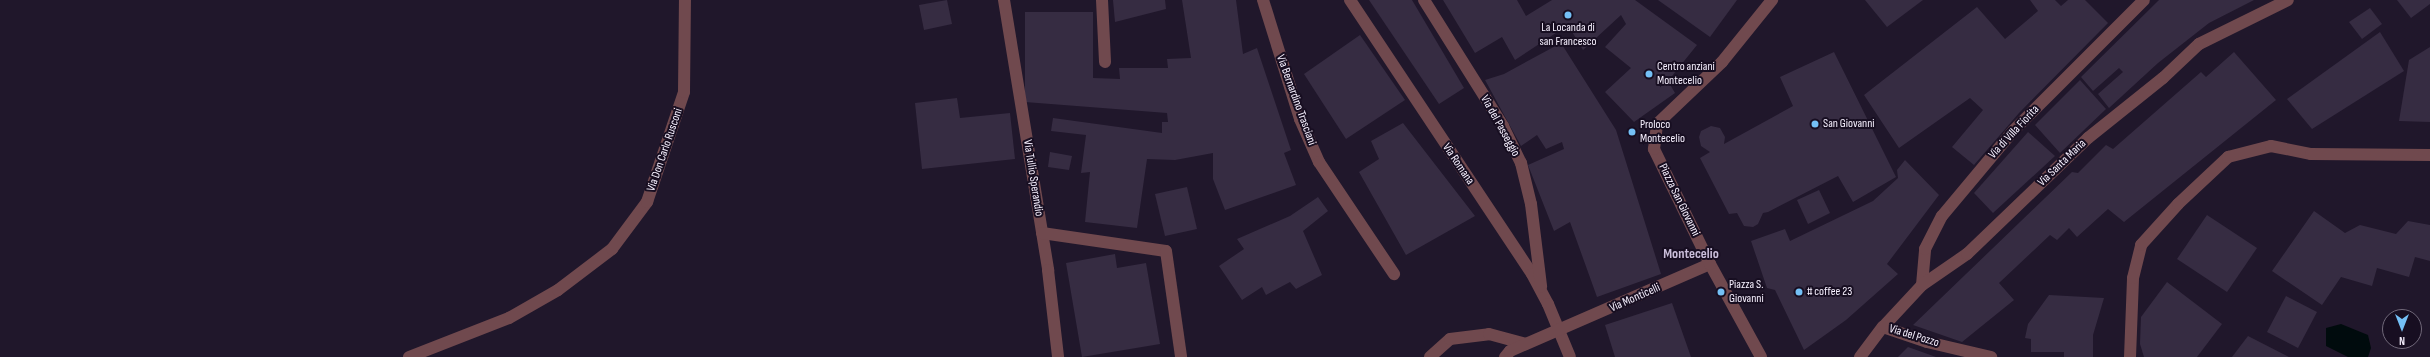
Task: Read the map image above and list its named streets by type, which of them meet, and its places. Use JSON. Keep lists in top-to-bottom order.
{
  "streets": {
    "street": [
      "Via Bernardino Trasciani",
      "Via del Passeggio",
      "Via di Villa Fiorita",
      "Via Don Carlo Rusconi",
      "Via Santa Maria",
      "Via Romana",
      "Via Tullio Sperandio",
      "Piazza San Giovanni",
      "Via Monticelli",
      "Via del Pozzo"
    ]
  },
  "crossings": [
    ["Via del Passeggio", "Via Romana"],
    ["Via di Villa Fiorita", "Via Santa Maria"],
    ["Via Santa Maria", "Via del Pozzo"],
    ["Via Romana", "Via Monticelli"],
    ["Piazza San Giovanni", "Via Monticelli"]
  ],
  "districts": ["Montecelio"],
  "places": [
    "La Locanda di san Francesco",
    "Centro anziani Montecelio",
    "San Giovanni",
    "Proloco Montecelio",
    "Piazza S. Giovanni",
    "# coffee 23"
  ],
  "north": "bottom"
}
